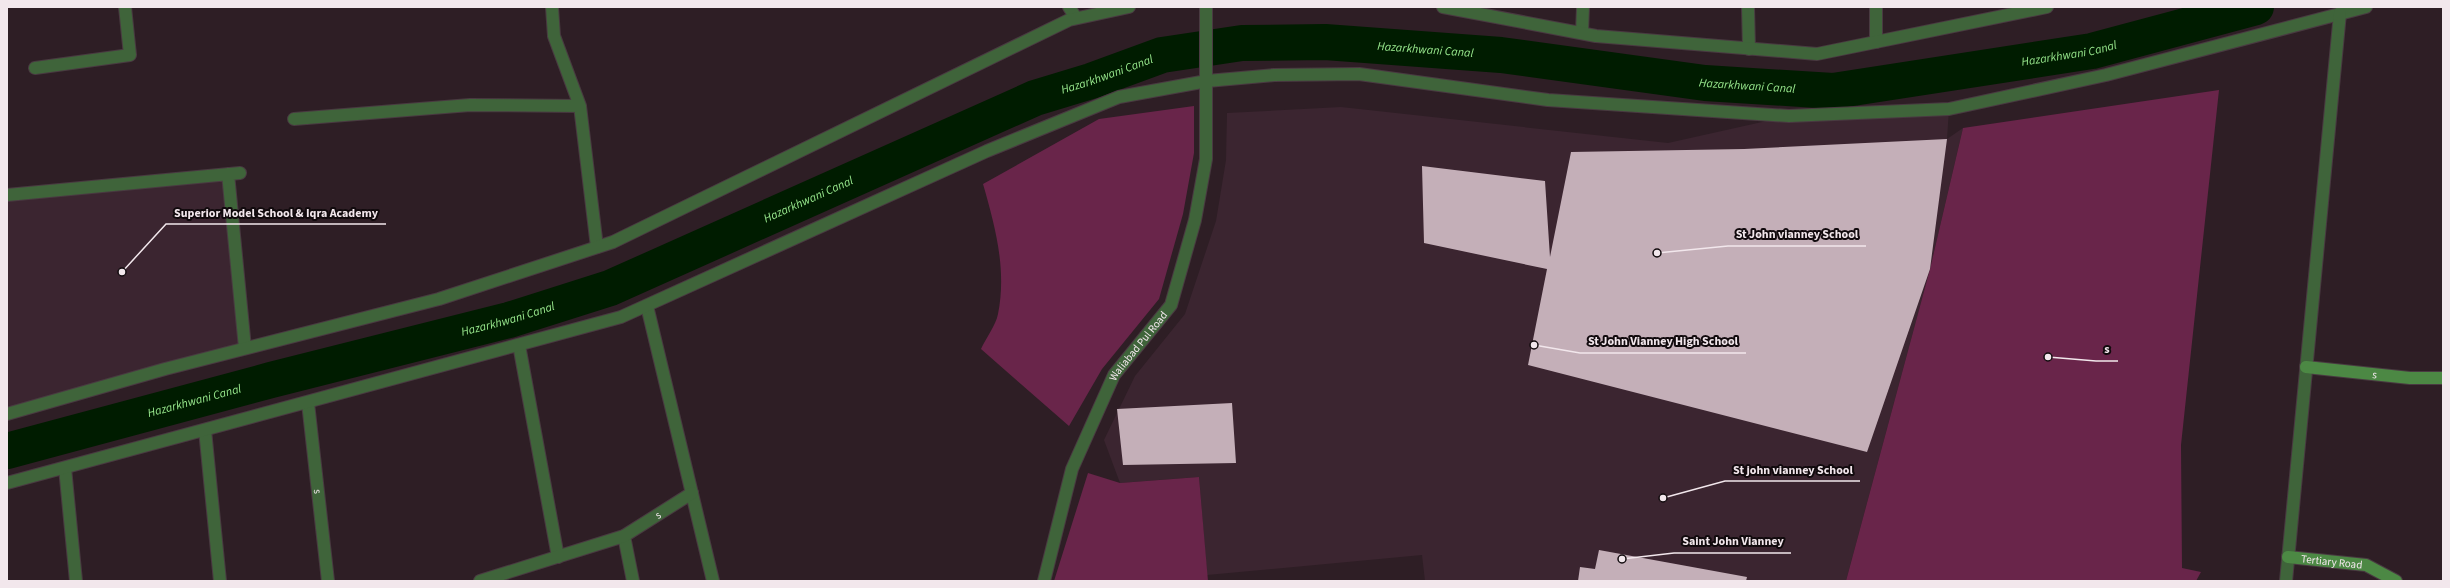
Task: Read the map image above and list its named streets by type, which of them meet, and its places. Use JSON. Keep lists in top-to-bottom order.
{
  "streets": {
    "street": ["Waliabad Pul Road", "s", "Tertiary Road"]
  },
  "water": ["Hazarkhwani Canal"],
  "places": [
    "St John vianney School",
    "Superior Model School & Iqra Academy",
    "St John Vianney High School",
    "s",
    "St john vianney School",
    "Saint John Vianney"
  ]
}
